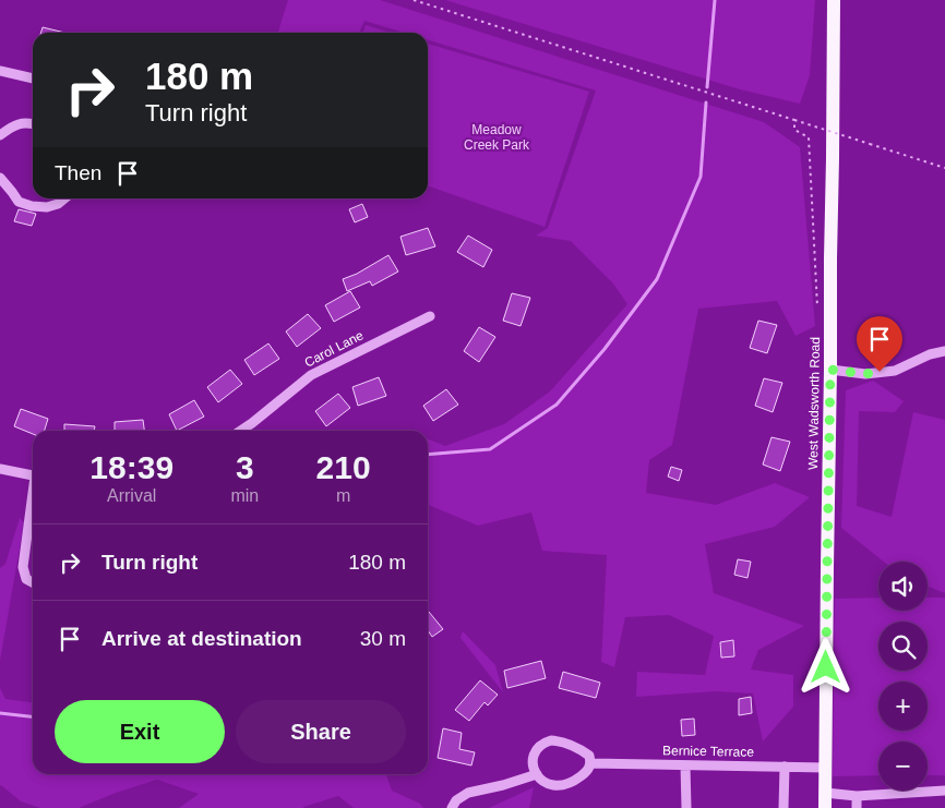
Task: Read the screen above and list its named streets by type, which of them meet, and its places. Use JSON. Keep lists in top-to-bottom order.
{
  "streets": {
    "main road": ["West Wadsworth Road"],
    "street": ["Carol Lane", "Bernice Terrace"]
  },
  "crossings": [
    ["West Wadsworth Road", "Bernice Terrace"]
  ],
  "parks": ["Meadow Creek Park"],
  "page": {
    "turn": ["180 m", "Turn right"],
    "then": "Then",
    "eta": [
      "18:39",
      "Arrival",
      "3",
      "min",
      "210",
      "m"
    ],
    "list": [
      {
        "name": "Turn right",
        "value": "180 m"
      },
      {
        "name": "Arrive at destination",
        "value": "30 m"
      }
    ],
    "map_buttons": ["+", "−"],
    "buttons": ["Exit", "Share"]
  }
}
